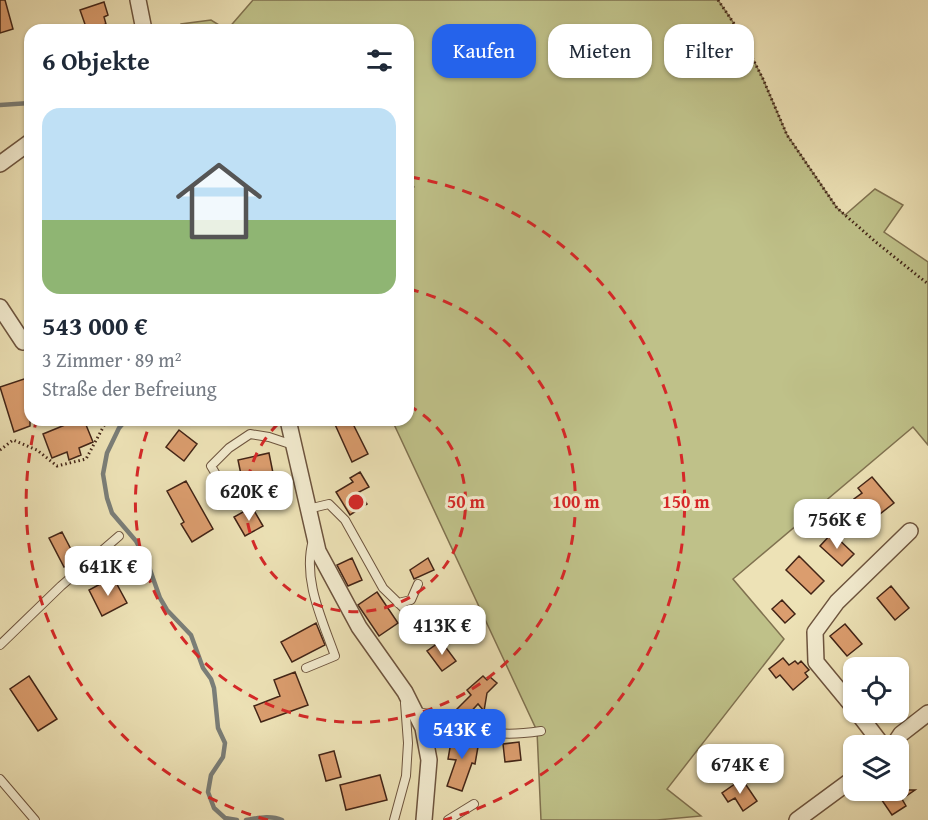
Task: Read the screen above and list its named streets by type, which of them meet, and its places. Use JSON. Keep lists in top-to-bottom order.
{
  "page": {
    "chip": ["Kaufen", "Mieten", "Filter"],
    "heading": "6 Objekte",
    "list": [
      {
        "name": "543 000 €",
        "note": "3 Zimmer · 89 m² · Straße der Befreiung"
      }
    ],
    "price": [
      "620K €",
      "756K €",
      "641K €",
      "413K €",
      "543K €",
      "674K €"
    ]
  },
  "rings": ["50 m", "100 m", "150 m"]
}
